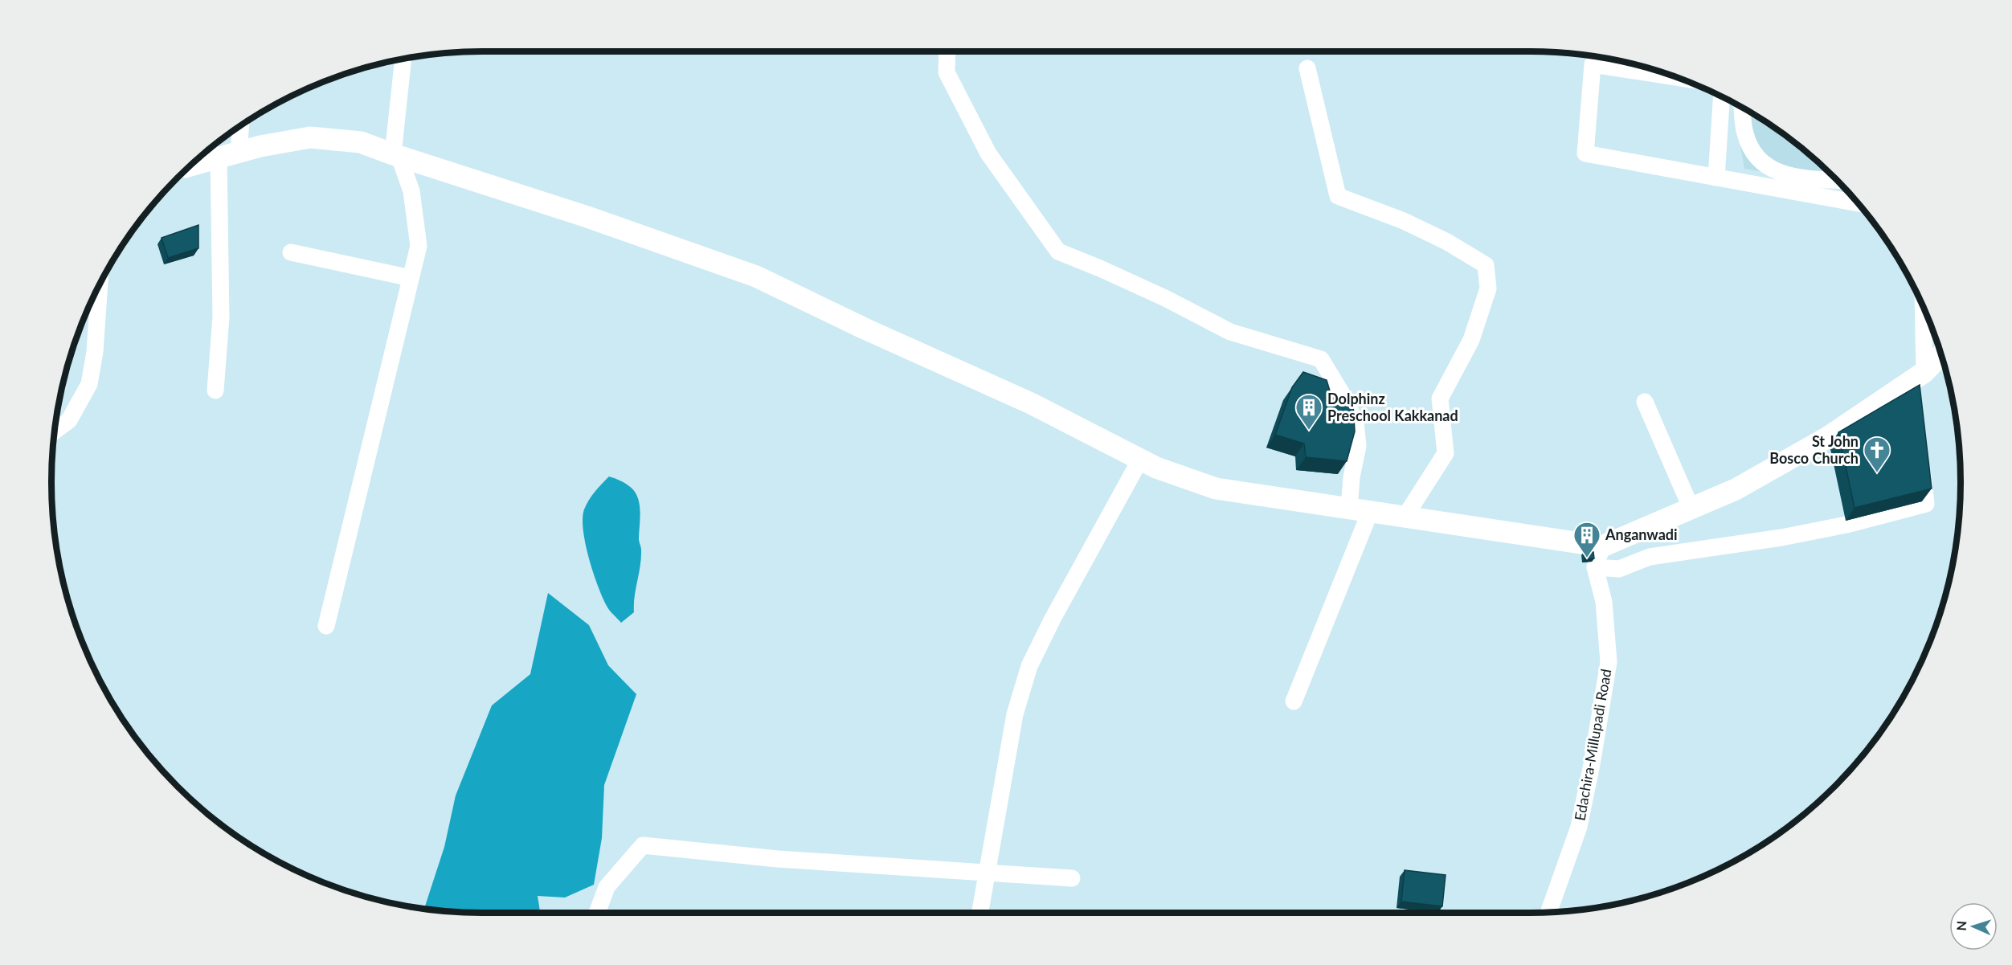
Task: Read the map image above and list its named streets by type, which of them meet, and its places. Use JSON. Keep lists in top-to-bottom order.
{
  "streets": {
    "street": ["Edachira-Millupadi Road"]
  },
  "places": {
    "building": ["Dolphinz Preschool Kakkanad", "Anganwadi"],
    "church": ["St John Bosco Church"]
  },
  "north": "left"
}
